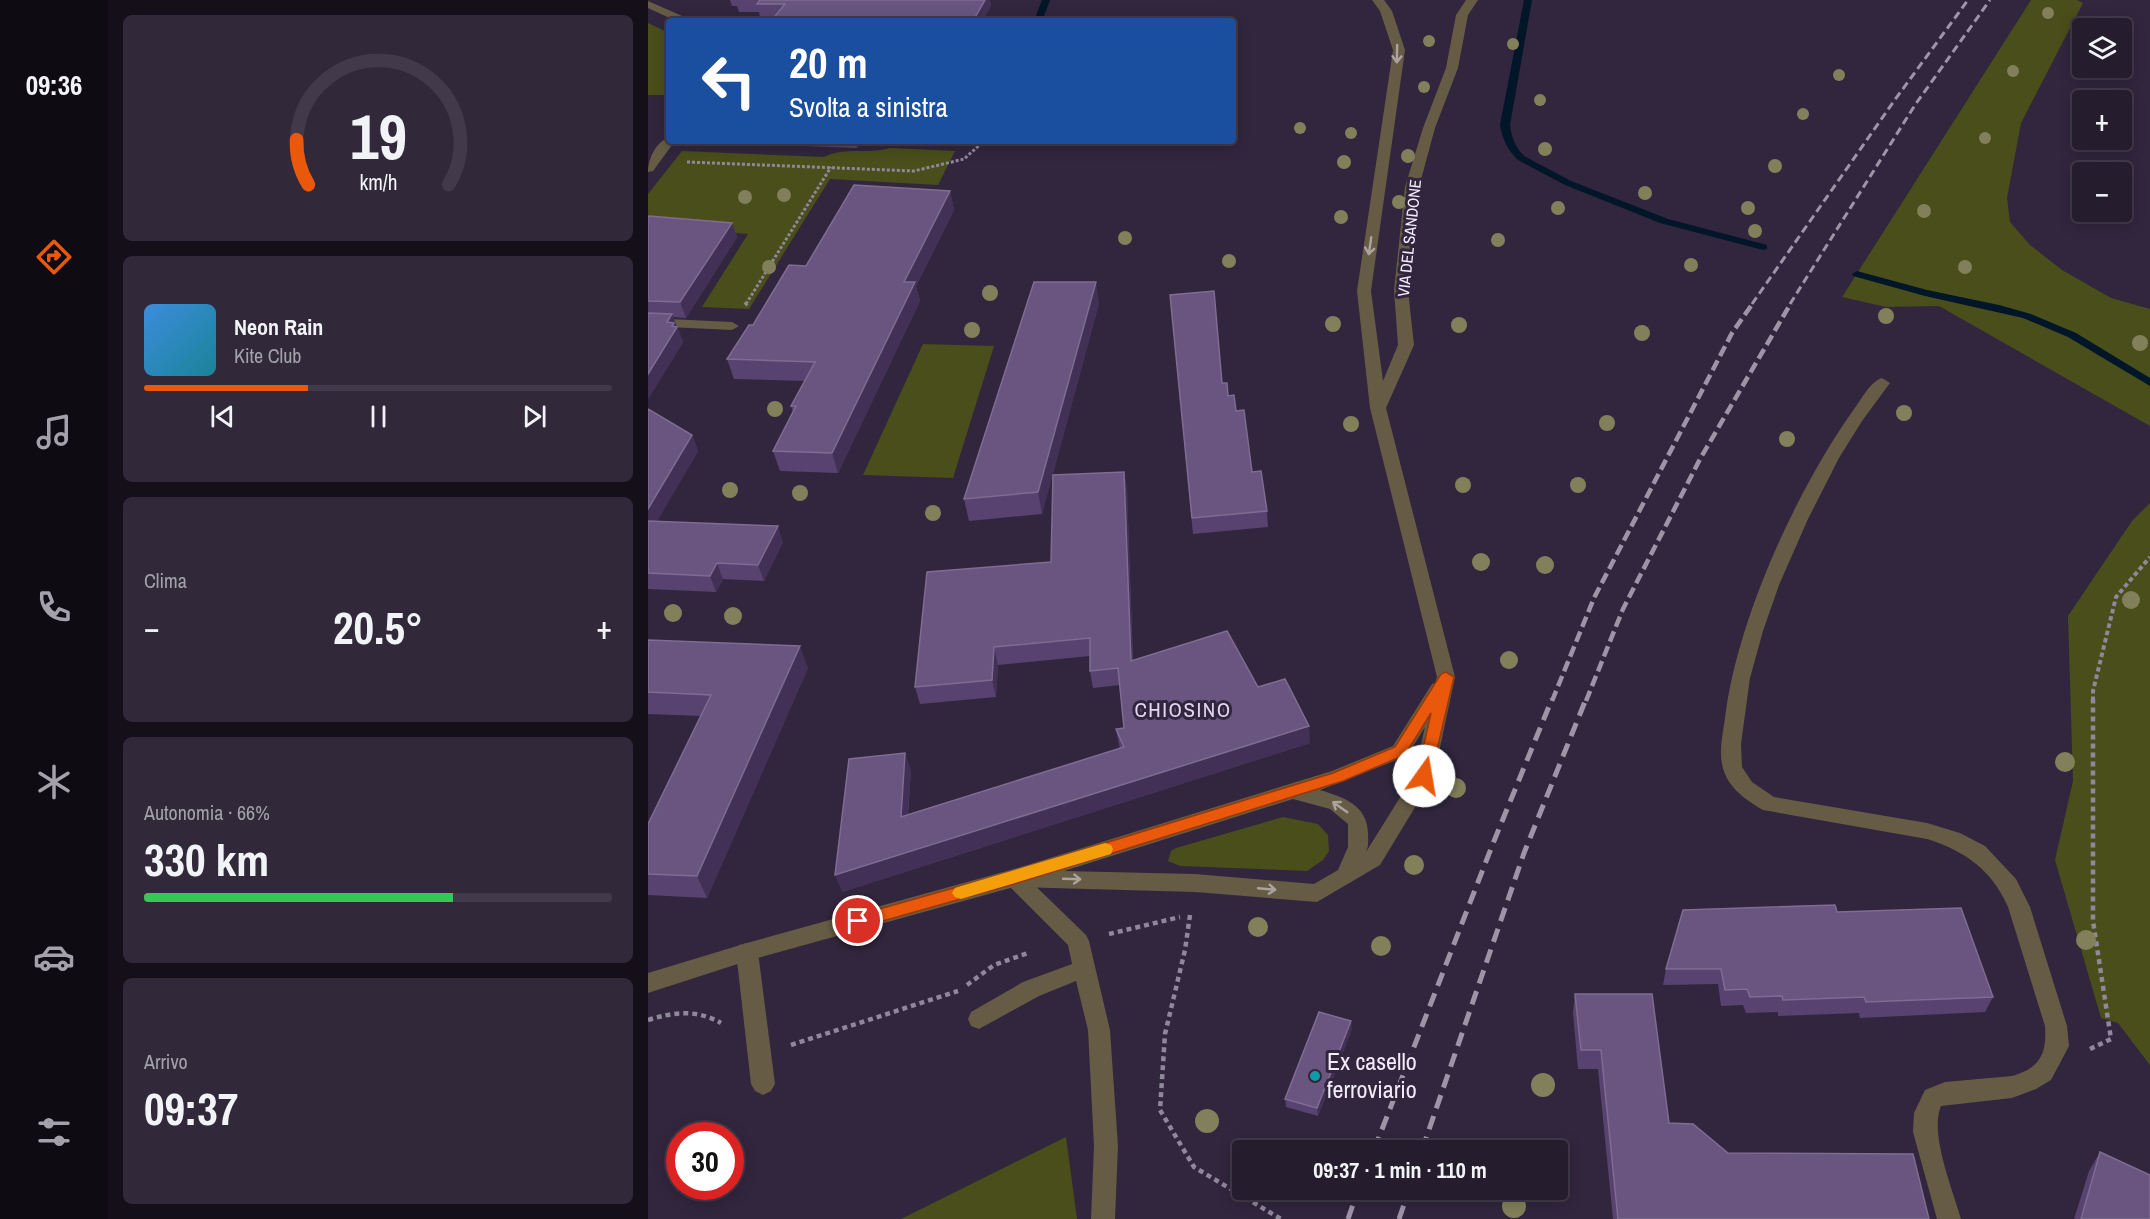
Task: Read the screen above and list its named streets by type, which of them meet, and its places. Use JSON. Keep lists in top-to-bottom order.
{
  "streets": {
    "street": ["VIA DEL SANDONE"]
  },
  "districts": ["CHIOSINO"],
  "places": ["Ex casello ferroviario"],
  "page": {
    "tabs": "09:36",
    "map_buttons": ["+", "−"],
    "turn": ["20 m", "Svolta a sinistra"],
    "song": ["Neon Rain", "Kite Club"],
    "tile": [
      "Clima",
      ["Autonomia · 66%", "330 km"],
      ["Arrivo", "09:37"]
    ],
    "heat": ["−", "20.5°", "+"],
    "limit": "30",
    "trip": "09:37 · 1 min · 110 m",
    "gauge": ["19", "km/h"]
  }
}
